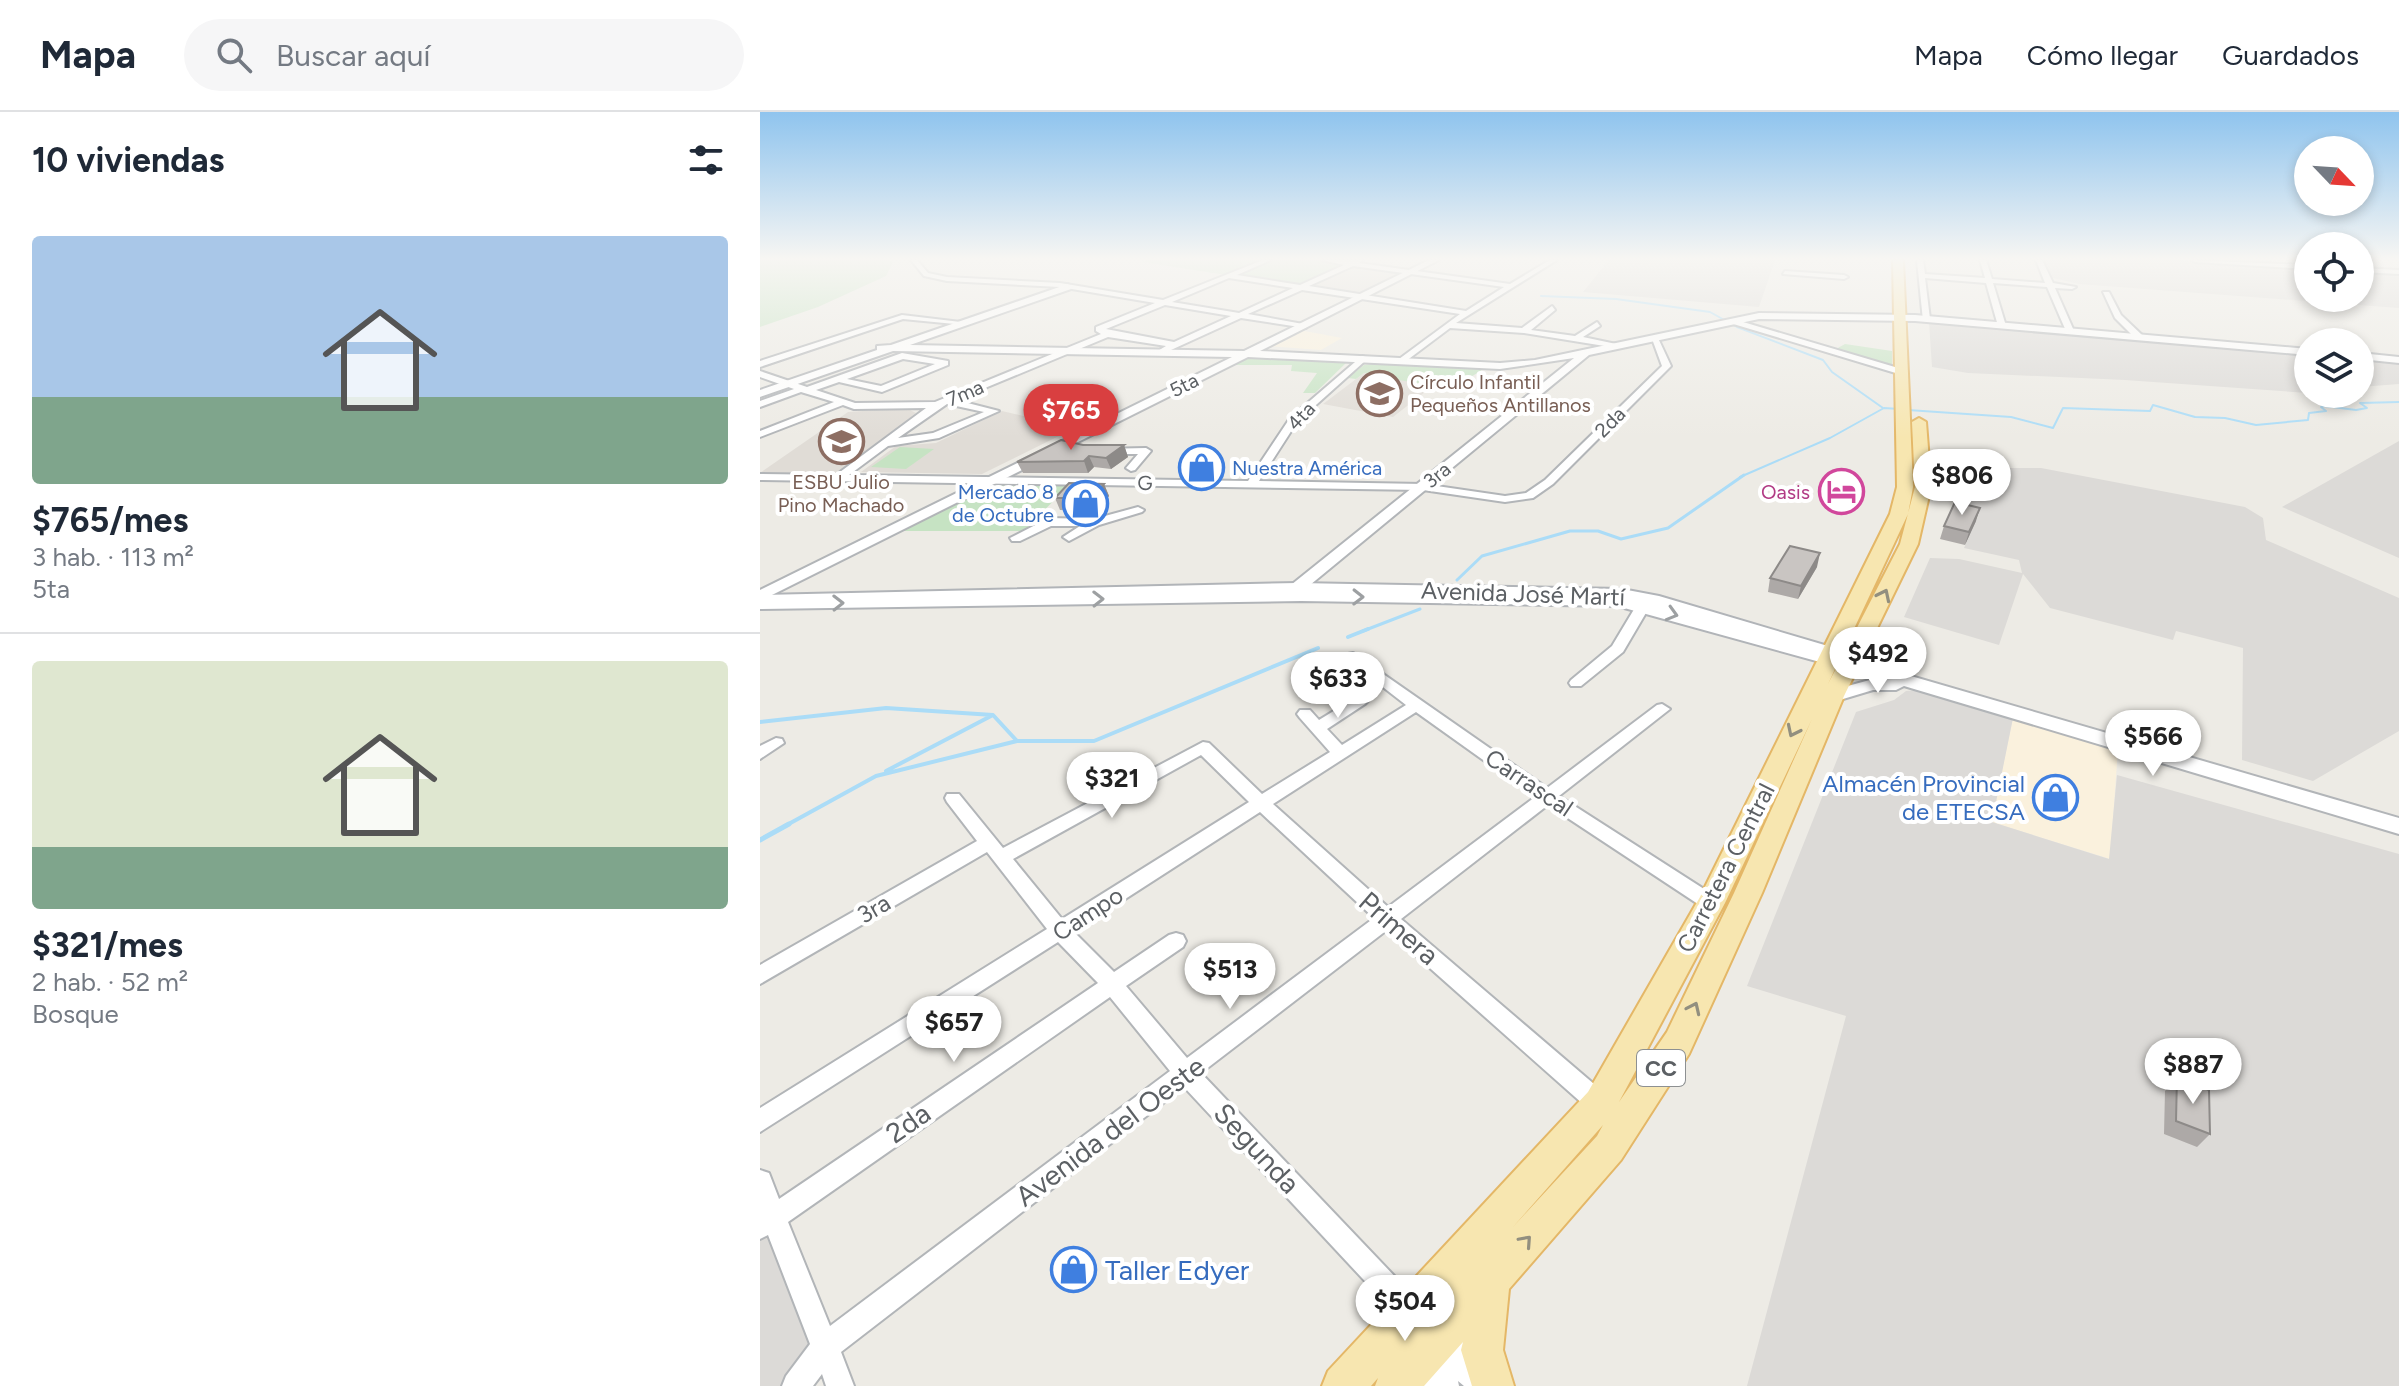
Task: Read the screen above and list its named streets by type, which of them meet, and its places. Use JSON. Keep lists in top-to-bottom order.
{
  "streets": {
    "main road": ["Avenida José Martí", "Carretera Central", "CC"],
    "street": [
      "5ta",
      "7ma",
      "4ta",
      "2da",
      "3ra",
      "G",
      "Carrascal",
      "Campo",
      "Primera",
      "Avenida del Oeste",
      "Segunda"
    ]
  },
  "crossings": [
    ["5ta", "G"],
    ["5ta", "Avenida José Martí"],
    ["7ma", "G"],
    ["4ta", "G"],
    ["2da", "G"],
    ["2da", "Segunda"],
    ["3ra", "G"],
    ["3ra", "Avenida José Martí"],
    ["3ra", "Primera"],
    ["3ra", "Segunda"],
    ["Avenida José Martí", "Carretera Central"],
    ["Carrascal", "Carretera Central"],
    ["Carrascal", "Campo"],
    ["Carrascal", "Avenida del Oeste"],
    ["Carretera Central", "Primera"],
    ["Carretera Central", "Segunda"],
    ["Campo", "Primera"],
    ["Campo", "Segunda"],
    ["Primera", "Avenida del Oeste"],
    ["Avenida del Oeste", "Segunda"]
  ],
  "places": {
    "school or university": ["Círculo Infantil Pequeños Antillanos", "ESBU Julio Pino Machado"],
    "shop": [
      "Nuestra América",
      "Mercado 8 de Octubre",
      "Almacén Provincial de ETECSA",
      "Taller Edyer"
    ],
    "hotel": ["Oasis"]
  },
  "north": "bottom right",
  "page": {
    "header": "Mapa",
    "search": "Buscar aquí",
    "nav": ["Mapa", "Cómo llegar", "Guardados"],
    "heading": "10 viviendas",
    "list": [
      {
        "name": "$765/mes",
        "note": "3 hab. · 113 m² · 5ta"
      },
      {
        "name": "$321/mes",
        "note": "2 hab. · 52 m² · Bosque"
      }
    ],
    "price": [
      "$765",
      "$806",
      "$492",
      "$633",
      "$566",
      "$321",
      "$513",
      "$657",
      "$887",
      "$504"
    ]
  }
}
